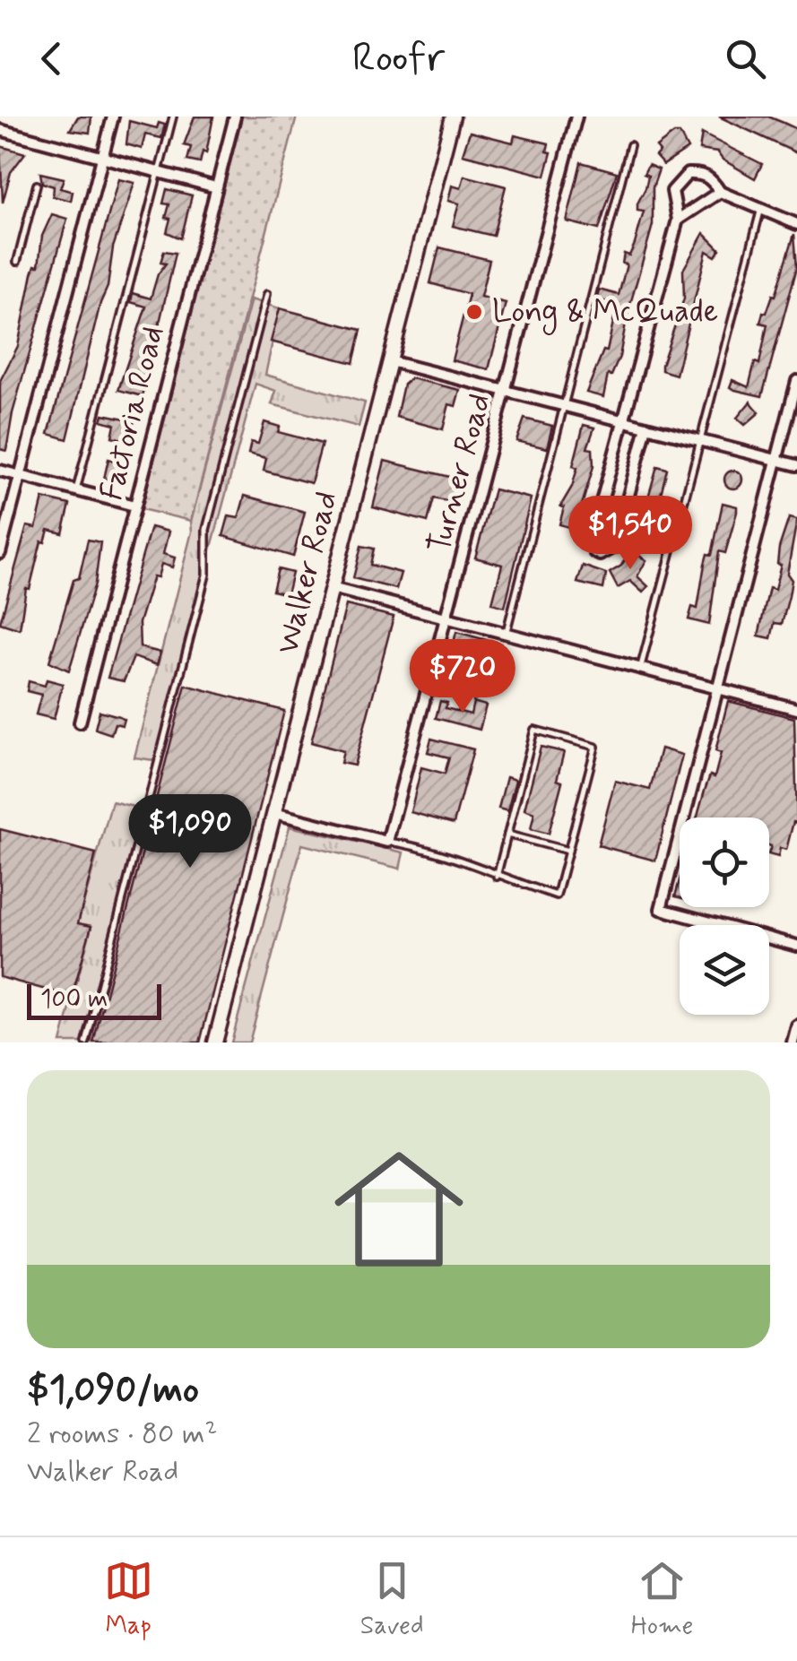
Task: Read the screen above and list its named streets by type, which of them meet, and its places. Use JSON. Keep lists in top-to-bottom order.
{
  "streets": {
    "main road": ["Walker Road"],
    "street": ["Factoria Road", "Turner Road"]
  },
  "places": ["Long & McQuade"],
  "scale_bar": "100 m",
  "page": {
    "header": "Roofr",
    "price": ["$1,540", "$720", "$1,090"],
    "scale": "100 m",
    "list": [
      {
        "name": "$1,090/mo",
        "note": "2 rooms · 80 m² · Walker Road"
      }
    ],
    "tabs": ["Map", "Saved", "Home"]
  }
}
